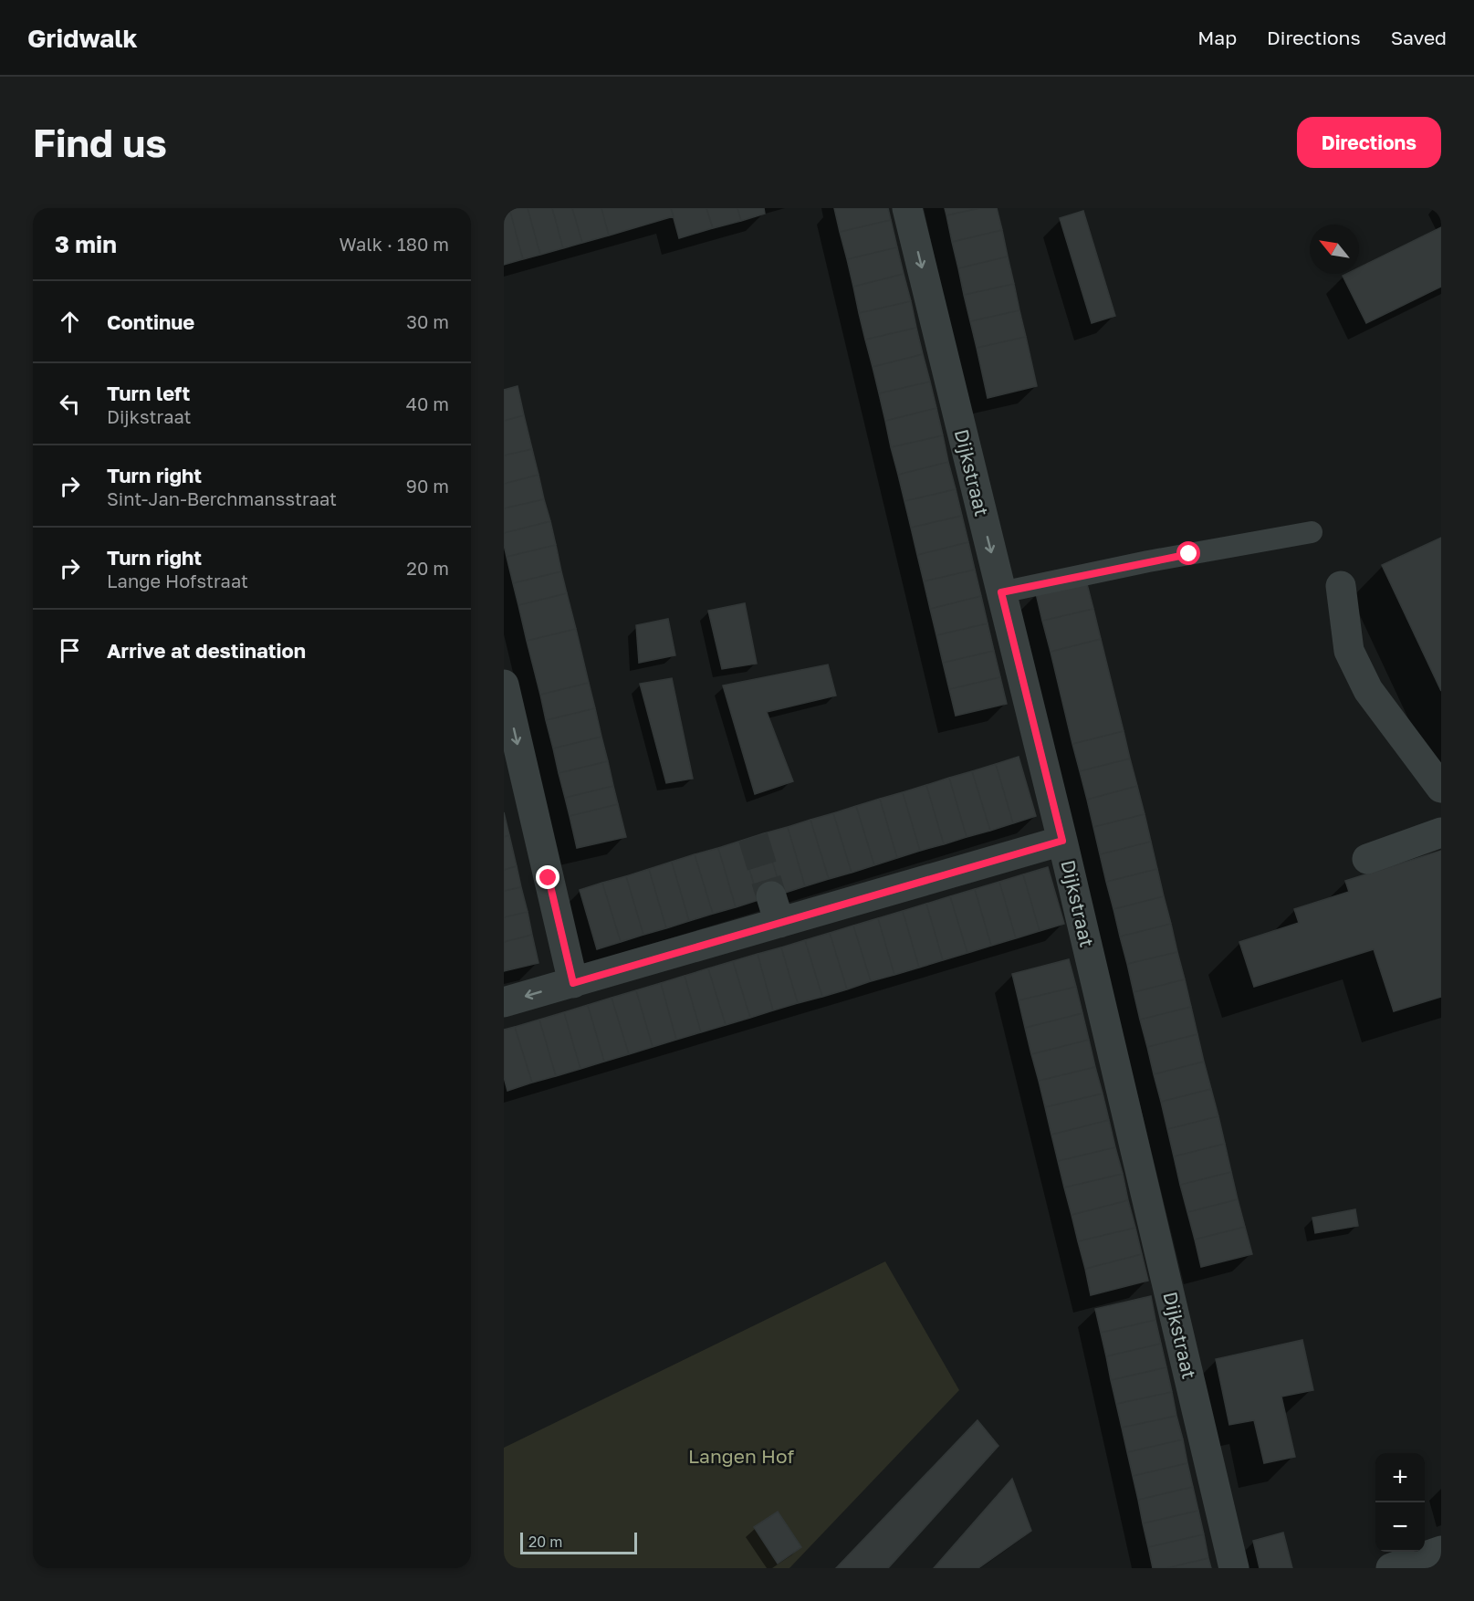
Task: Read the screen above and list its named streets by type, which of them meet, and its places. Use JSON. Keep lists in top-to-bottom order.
{
  "streets": {
    "street": ["Dijkstraat"]
  },
  "parks": ["Langen Hof"],
  "scale_bar": "20 m",
  "north": "top left",
  "page": {
    "header": "Gridwalk",
    "nav": ["Map", "Directions", "Saved"],
    "buttons": "Directions",
    "title": "Find us",
    "heading": ["3 min", "Walk · 180 m"],
    "list": [
      ["Continue", "30 m"],
      ["Turn left", "Dijkstraat", "40 m"],
      ["Turn right", "Sint-Jan-Berchmansstraat", "90 m"],
      ["Turn right", "Lange Hofstraat", "20 m"],
      "Arrive at destination"
    ],
    "map_buttons": ["+", "−"],
    "scale": "20 m"
  }
}
